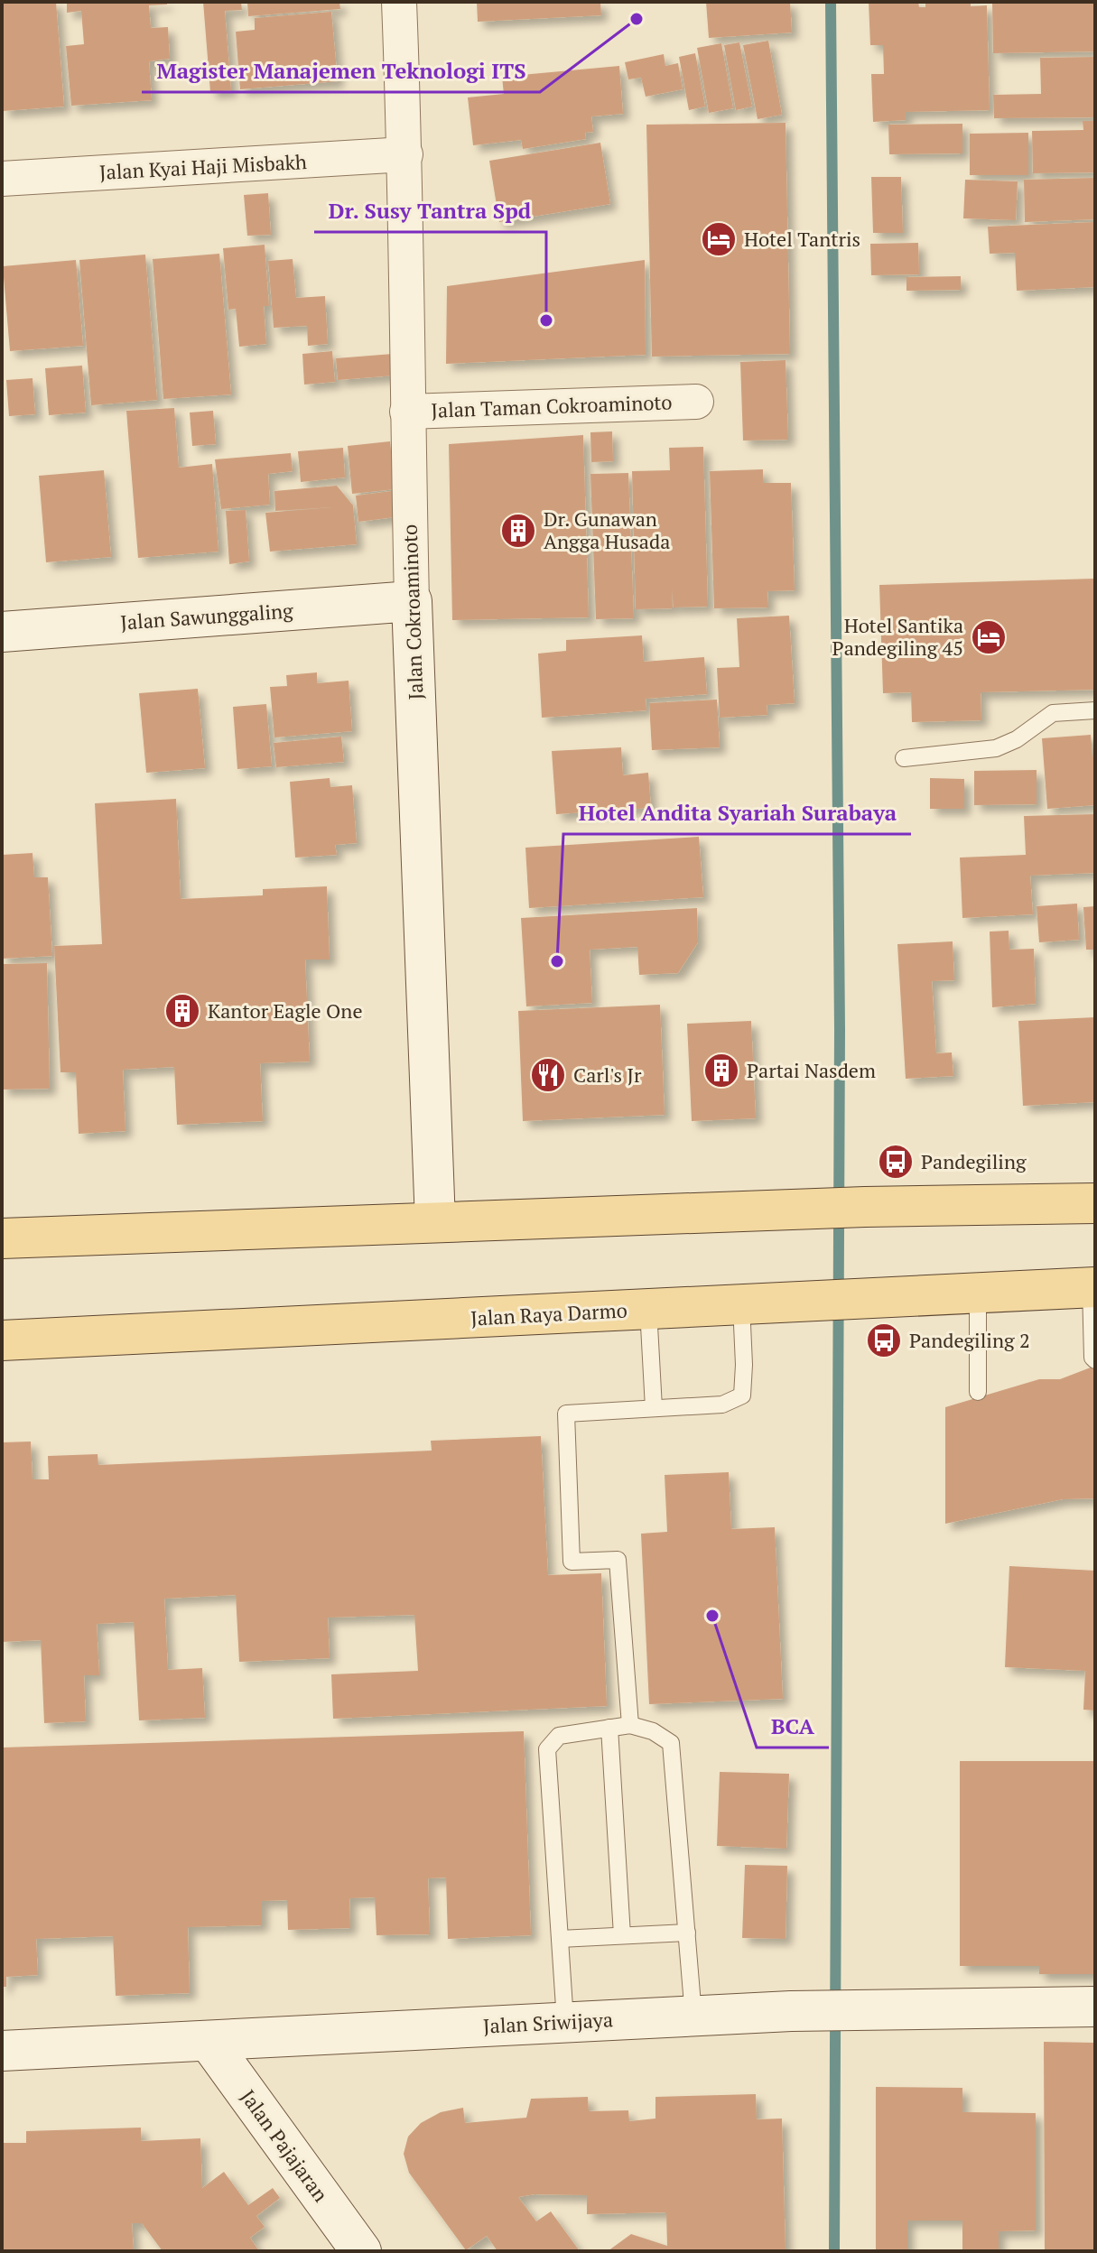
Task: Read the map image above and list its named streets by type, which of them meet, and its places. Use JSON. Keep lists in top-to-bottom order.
{
  "streets": {
    "main road": ["Jalan Raya Darmo"],
    "street": [
      "Jalan Kyai Haji Misbakh",
      "Jalan Taman Cokroaminoto",
      "Jalan Cokroaminoto",
      "Jalan Sawunggaling",
      "Jalan Sriwijaya",
      "Jalan Pajajaran"
    ]
  },
  "crossings": [
    ["Jalan Kyai Haji Misbakh", "Jalan Cokroaminoto"],
    ["Jalan Taman Cokroaminoto", "Jalan Cokroaminoto"],
    ["Jalan Cokroaminoto", "Jalan Sawunggaling"],
    ["Jalan Sriwijaya", "Jalan Pajajaran"]
  ],
  "places": {
    "other": [
      "Magister Manajemen Teknologi ITS",
      "Dr. Susy Tantra Spd",
      "Hotel Andita Syariah Surabaya",
      "BCA"
    ],
    "hotel": ["Hotel Tantris", "Hotel Santika Pandegiling 45"],
    "building": ["Dr. Gunawan Angga Husada", "Kantor Eagle One", "Partai Nasdem"],
    "restaurant": ["Carl's Jr"],
    "bus stop": ["Pandegiling", "Pandegiling 2"]
  }
}
